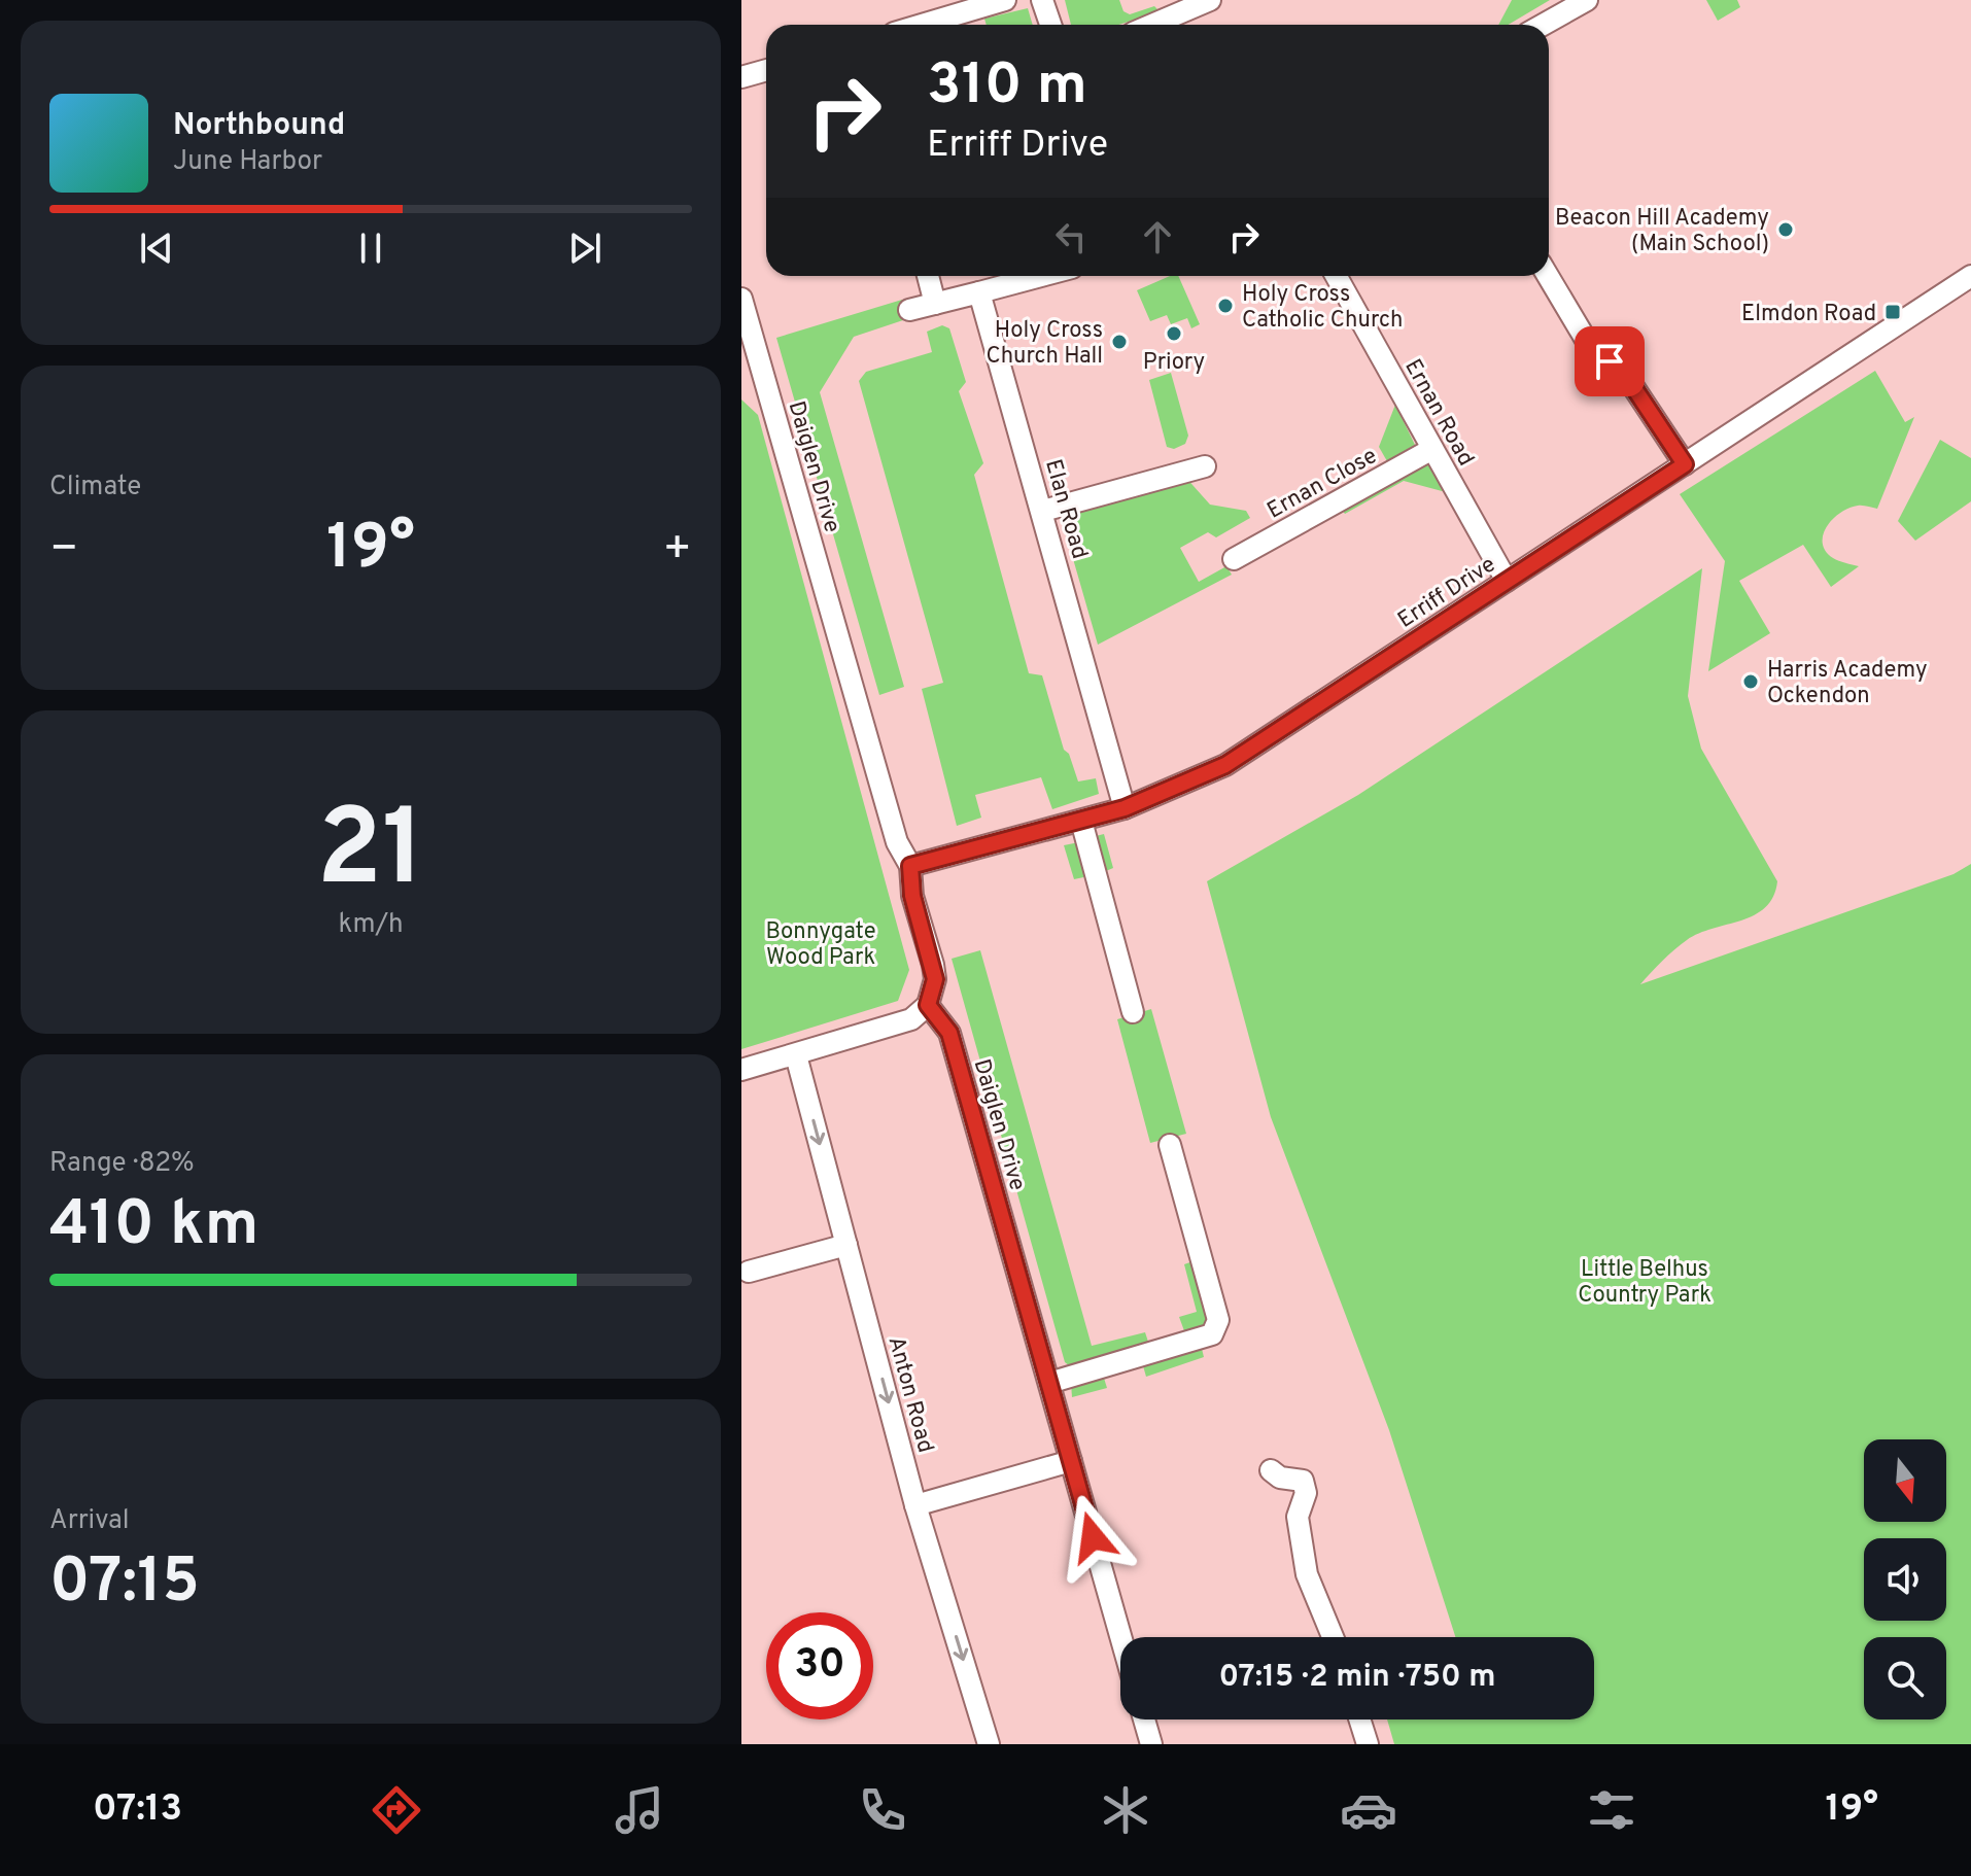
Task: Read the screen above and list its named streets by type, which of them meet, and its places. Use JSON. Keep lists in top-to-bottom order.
{
  "streets": {
    "street": [
      "Ernan Road",
      "Daiglen Drive",
      "Ernan Close",
      "Elan Road",
      "Erriff Drive",
      "Anton Road"
    ]
  },
  "crossings": [
    ["Ernan Road", "Ernan Close"],
    ["Ernan Road", "Erriff Drive"],
    ["Daiglen Drive", "Erriff Drive"],
    ["Elan Road", "Erriff Drive"]
  ],
  "one_way": ["Anton Road"],
  "parks": ["Bonnygate Wood Park", "Little Belhus Country Park"],
  "places": {
    "other": [
      "Beacon Hill Academy (Main School)",
      "Holy Cross Catholic Church",
      "Priory",
      "Holy Cross Church Hall",
      "Harris Academy Ockendon"
    ],
    "transit": ["Elmdon Road"]
  },
  "north": "bottom",
  "page": {
    "turn": ["310 m", "Erriff Drive"],
    "song": ["Northbound", "June Harbor"],
    "tile": [
      "Climate",
      ["21", "km/h"],
      ["Range · 82%", "410 km"],
      ["Arrival", "07:15"]
    ],
    "heat": ["−", "19°", "+"],
    "limit": "30",
    "trip": "07:15 · 2 min · 750 m",
    "tabs": ["07:13", "19°"]
  }
}
